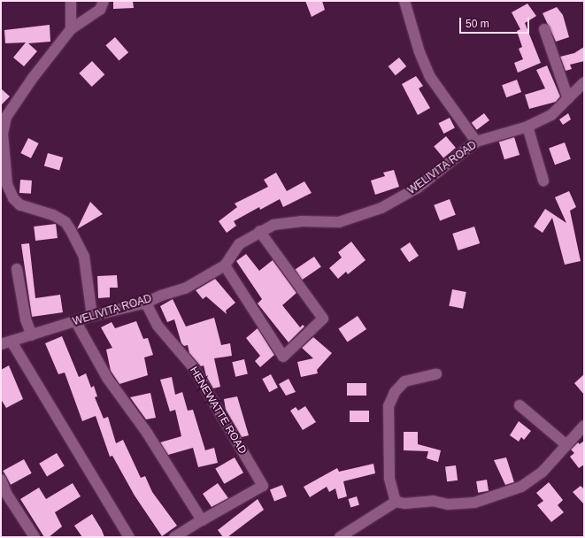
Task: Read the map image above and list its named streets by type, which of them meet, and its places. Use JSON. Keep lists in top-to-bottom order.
{
  "streets": {
    "street": ["WELIVITA ROAD", "HENEWATTE ROAD"]
  },
  "crossings": [
    ["WELIVITA ROAD", "HENEWATTE ROAD"]
  ],
  "scale_bar": "50 m"
}
